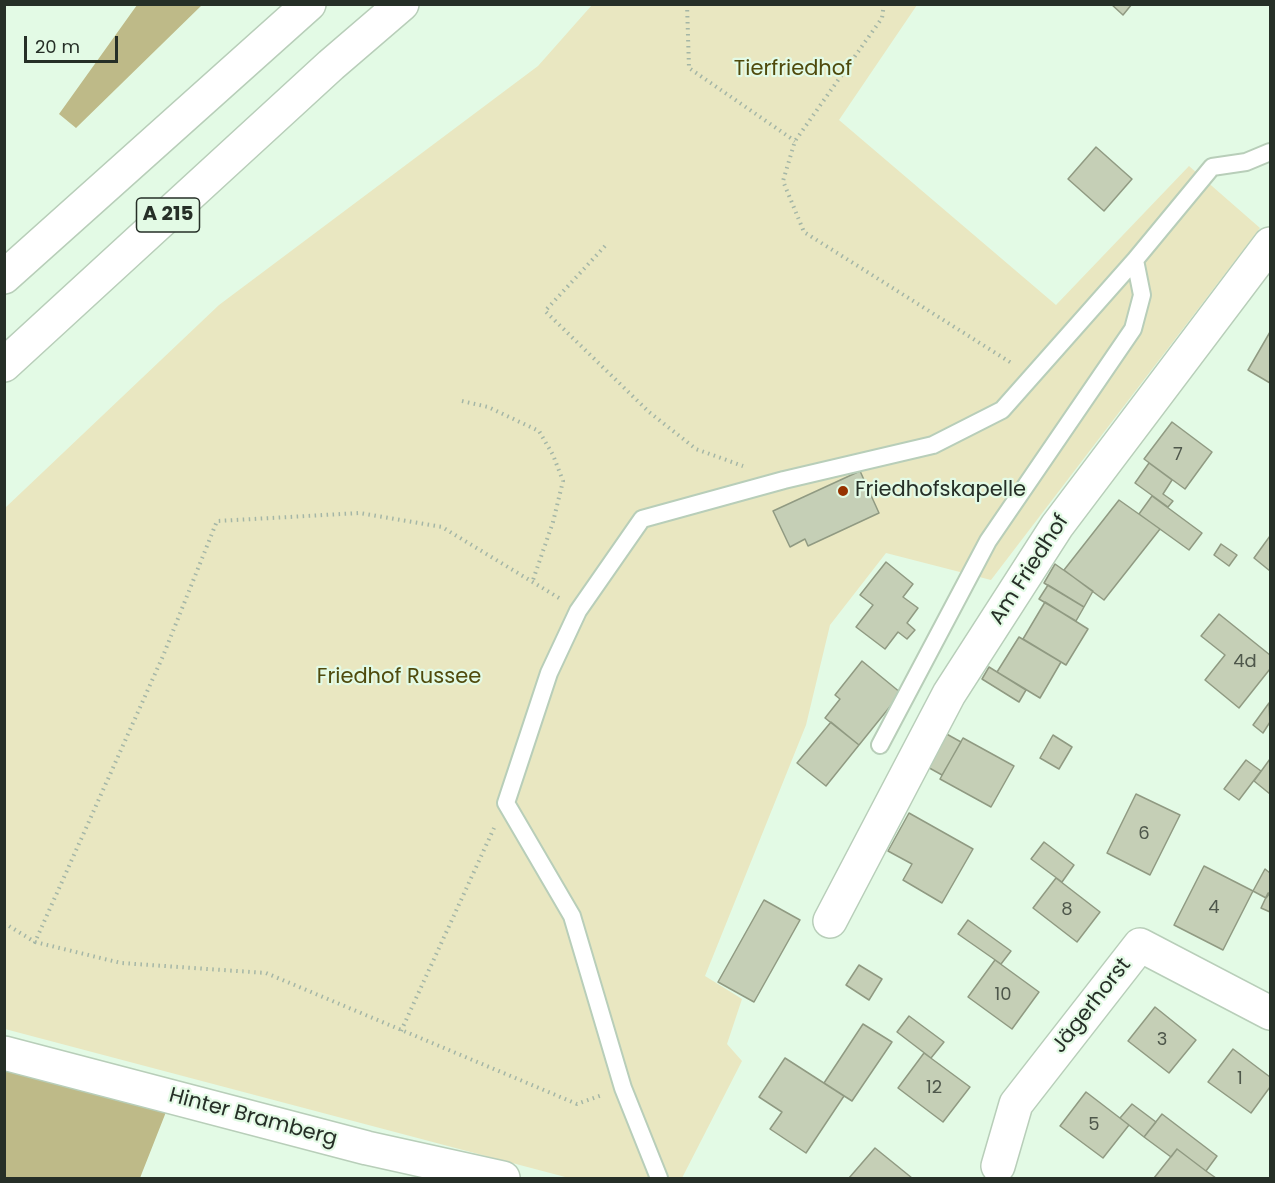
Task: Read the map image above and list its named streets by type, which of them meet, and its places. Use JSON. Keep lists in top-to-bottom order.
{
  "streets": {
    "main road": [
      "A 215",
      "Am Friedhof",
      "Jägerhorst",
      "Hinter Bramberg"
    ]
  },
  "parks": ["Tierfriedhof", "Friedhof Russee"],
  "places": ["Friedhofskapelle"],
  "house_numbers": [
    "7",
    "4d",
    "6",
    "4",
    "8",
    "10",
    "3",
    "1",
    "12",
    "5"
  ],
  "scale_bar": "20 m"
}
